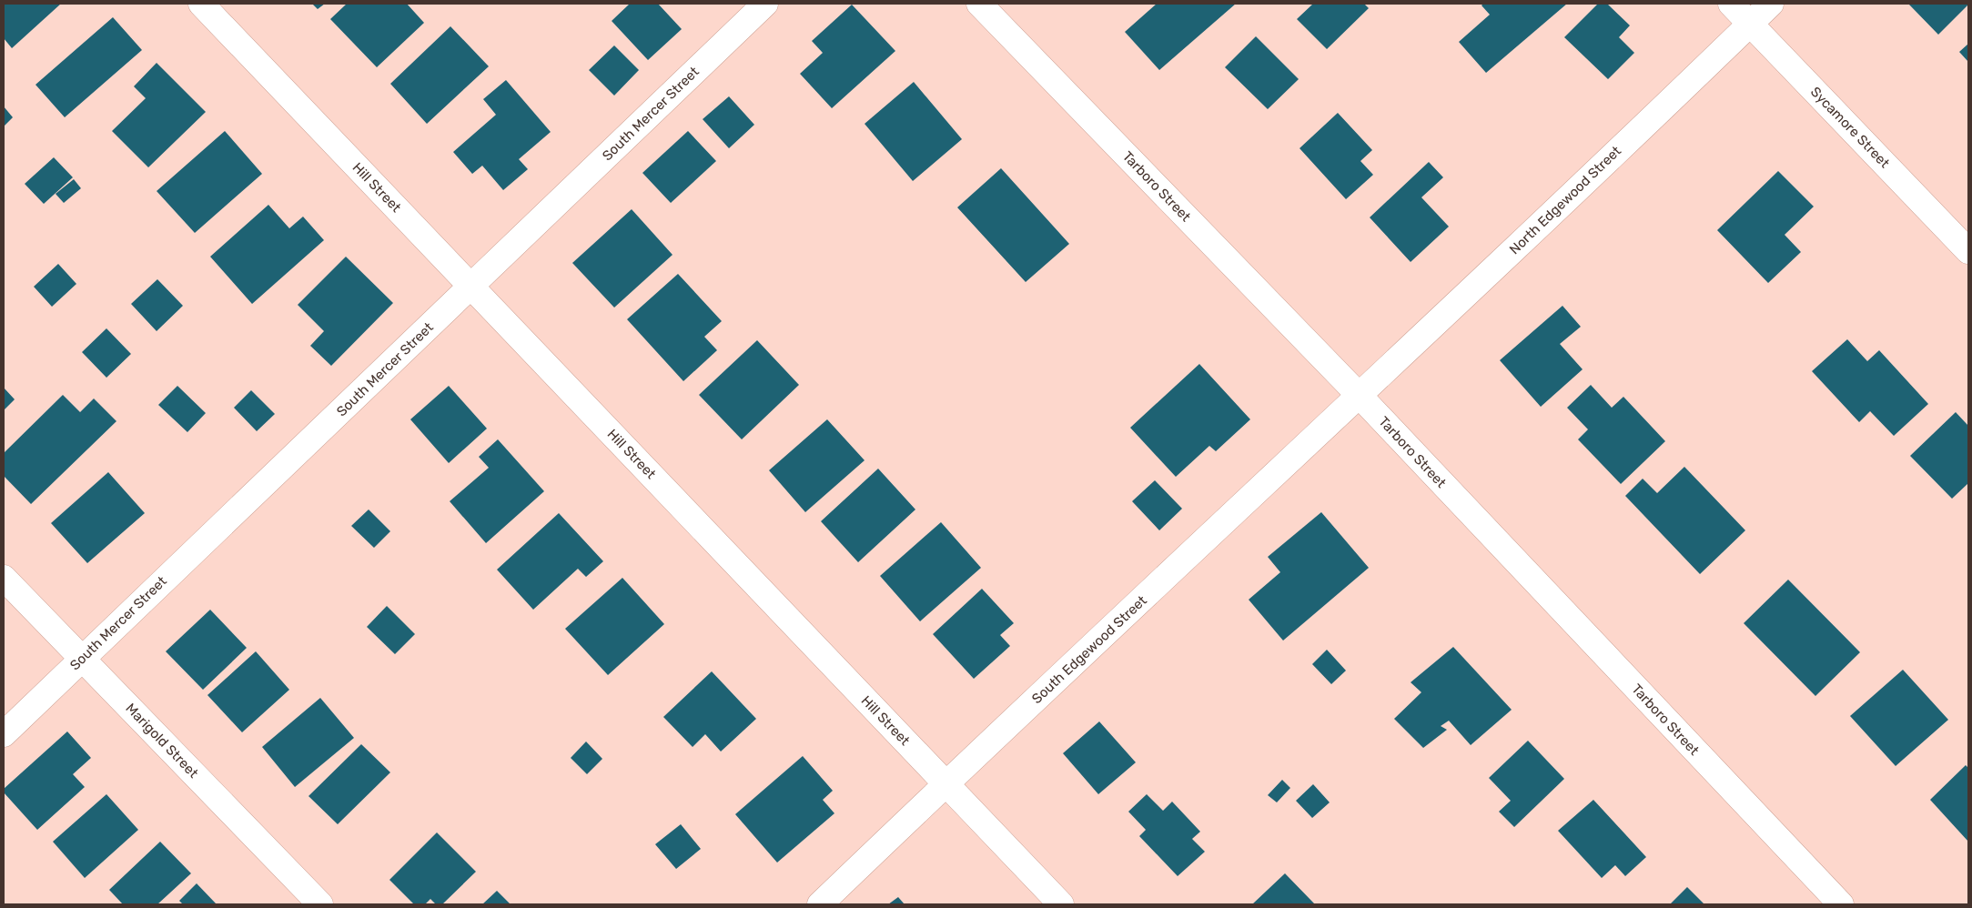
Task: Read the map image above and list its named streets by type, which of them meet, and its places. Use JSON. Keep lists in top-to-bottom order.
{
  "streets": {
    "street": [
      "South Mercer Street",
      "Sycamore Street",
      "Tarboro Street",
      "Hill Street",
      "North Edgewood Street",
      "South Edgewood Street",
      "Marigold Street"
    ]
  },
  "crossings": [
    ["South Mercer Street", "Hill Street"],
    ["South Mercer Street", "Marigold Street"],
    ["Sycamore Street", "North Edgewood Street"],
    ["Tarboro Street", "North Edgewood Street"],
    ["Tarboro Street", "South Edgewood Street"],
    ["Hill Street", "South Edgewood Street"],
    ["North Edgewood Street", "South Edgewood Street"]
  ]
}
